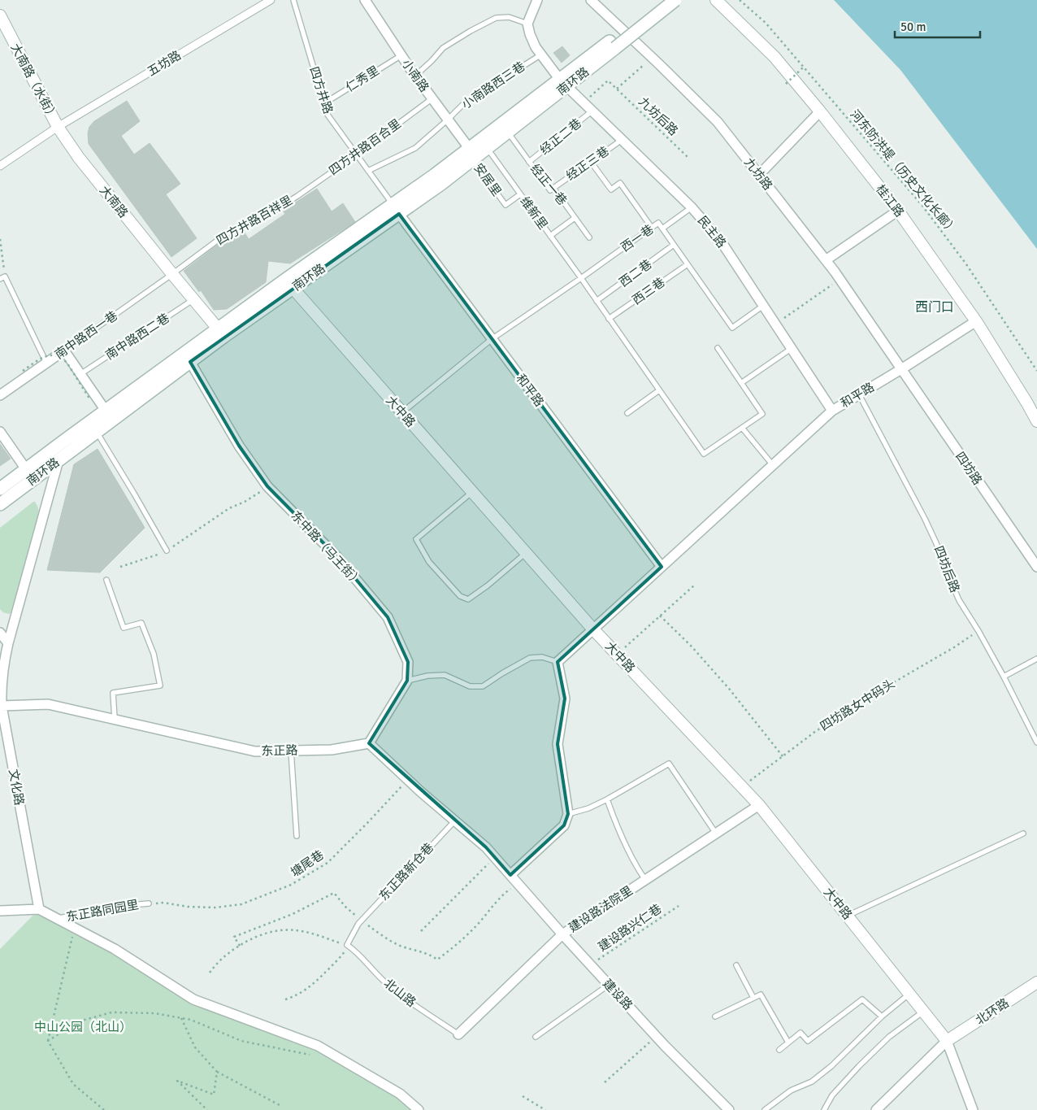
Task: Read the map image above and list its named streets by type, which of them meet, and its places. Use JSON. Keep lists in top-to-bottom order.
{
  "streets": {
    "main road": ["南环路"],
    "street": [
      "五坊路",
      "小南路",
      "大南路（水街）",
      "九坊路",
      "桂江路",
      "大南路",
      "民主路",
      "南中路西一巷",
      "和平路",
      "大中路",
      "四坊路",
      "东中路（马王街）",
      "东正路",
      "文化路",
      "建设路法院里",
      "建设路",
      "北环路"
    ],
    "lane": [
      "仁秀里",
      "小南路西三巷",
      "四方井路",
      "经正二巷",
      "四方井路百合里",
      "经正三巷",
      "安居里",
      "经正一巷",
      "维新里",
      "四方井路百祥里",
      "西一巷",
      "西二巷",
      "西三巷",
      "南中路西二巷",
      "四坊后路",
      "东正路新仓巷",
      "东正路同园里",
      "北山路"
    ],
    "path": [
      "九坊后路",
      "河东防洪堤（历史文化长廊）",
      "四坊路女中码头",
      "塘尾巷",
      "建设路兴仁巷"
    ]
  },
  "crossings": [
    ["五坊路", "大南路（水街）"],
    ["五坊路", "大南路"],
    ["小南路", "仁秀里"],
    ["小南路", "南环路"],
    ["小南路", "小南路西三巷"],
    ["小南路", "四方井路百合里"],
    ["小南路", "安居里"],
    ["仁秀里", "四方井路"],
    ["南环路", "四方井路"],
    ["南环路", "安居里"],
    ["南环路", "经正一巷"],
    ["南环路", "大南路"],
    ["南环路", "维新里"],
    ["南环路", "民主路"],
    ["南环路", "和平路"],
    ["南环路", "大中路"],
    ["南环路", "东中路（马王街）"],
    ["大南路（水街）", "大南路"],
    ["小南路西三巷", "民主路"],
    ["四方井路", "四方井路百合里"],
    ["四方井路", "和平路"],
    ["经正二巷", "经正一巷"],
    ["经正二巷", "民主路"],
    ["四方井路百合里", "四方井路百祥里"],
    ["经正三巷", "经正一巷"],
    ["经正三巷", "民主路"],
    ["九坊路", "和平路"],
    ["九坊路", "四坊路"],
    ["安居里", "维新里"],
    ["桂江路", "和平路"],
    ["大南路", "四方井路百祥里"],
    ["大南路", "南中路西一巷"],
    ["大南路", "南中路西二巷"],
    ["维新里", "西一巷"],
    ["维新里", "西二巷"],
    ["维新里", "西三巷"],
    ["四方井路百祥里", "南中路西一巷"],
    ["民主路", "西一巷"],
    ["民主路", "和平路"],
    ["西一巷", "和平路"],
    ["西一巷", "大中路"],
    ["和平路", "大中路"],
    ["和平路", "四坊路"],
    ["和平路", "四坊后路"],
    ["大中路", "四坊路女中码头"],
    ["大中路", "建设路法院里"],
    ["大中路", "北环路"],
    ["东中路（马王街）", "东正路"],
    ["四坊后路", "四坊路女中码头"],
    ["东正路", "文化路"],
    ["塘尾巷", "东正路同园里"],
    ["东正路新仓巷", "北山路"],
    ["建设路法院里", "北山路"],
    ["建设路法院里", "建设路"],
    ["建设路兴仁巷", "建设路"]
  ],
  "districts": ["西门口"],
  "parks": ["中山公园（北山）"],
  "scale_bar": "50 m"
}
